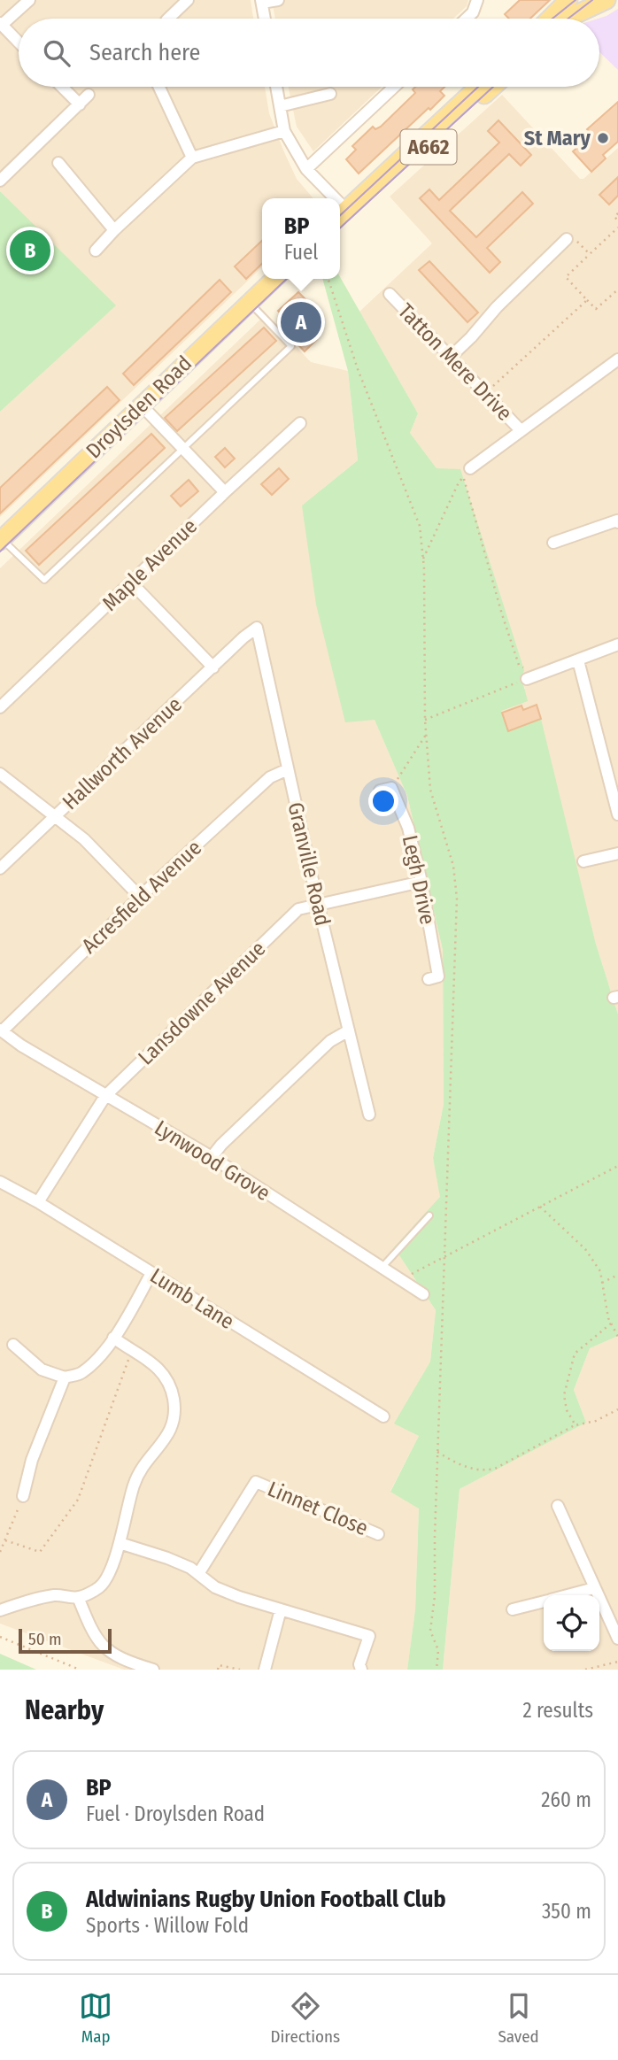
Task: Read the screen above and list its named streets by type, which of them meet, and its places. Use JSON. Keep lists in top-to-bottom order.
{
  "streets": {
    "main road": ["A662", "Droylsden Road"],
    "street": [
      "Tatton Mere Drive",
      "Maple Avenue",
      "Hallworth Avenue",
      "Granville Road",
      "Legh Drive",
      "Acresfield Avenue",
      "Lansdowne Avenue",
      "Lynwood Grove",
      "Lumb Lane",
      "Linnet Close"
    ]
  },
  "crossings": [
    ["Hallworth Avenue", "Granville Road"],
    ["Granville Road", "Acresfield Avenue"],
    ["Granville Road", "Lansdowne Avenue"],
    ["Legh Drive", "Lansdowne Avenue"],
    ["Acresfield Avenue", "Lynwood Grove"],
    ["Lansdowne Avenue", "Lynwood Grove"],
    ["Lansdowne Avenue", "Lumb Lane"]
  ],
  "places": ["St Mary"],
  "scale_bar": "50 m",
  "page": {
    "search": "Search here",
    "popup": ["BP", "Fuel"],
    "pins": ["B", "A"],
    "scale": "50 m",
    "heading": ["Nearby", "2 results"],
    "list": [
      {
        "mark": "A",
        "name": "BP",
        "note": "Fuel · Droylsden Road",
        "value": "260 m"
      },
      {
        "mark": "B",
        "name": "Aldwinians Rugby Union Football Club",
        "note": "Sports · Willow Fold",
        "value": "350 m"
      }
    ],
    "nav": ["Map", "Directions", "Saved"]
  }
}
